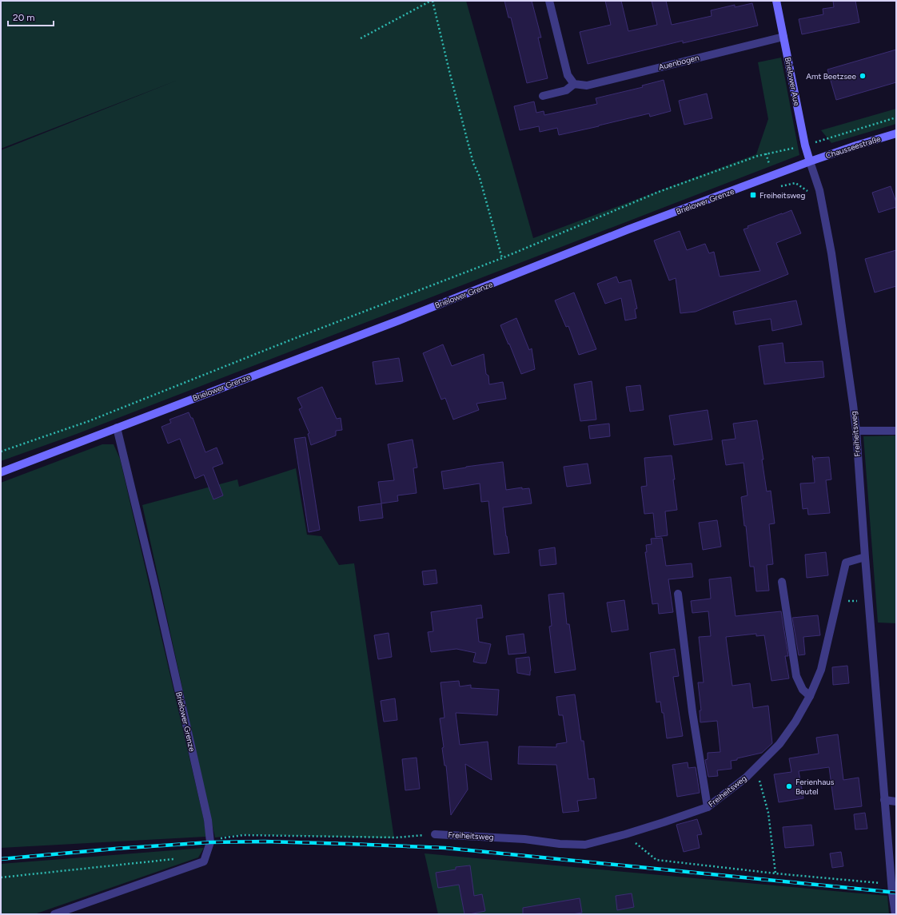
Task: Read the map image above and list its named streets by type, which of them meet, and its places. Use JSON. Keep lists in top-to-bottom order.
{
  "streets": {
    "main road": ["Brielower Aue", "Chausseestraße", "Brielower Grenze"],
    "street": ["Auenbogen", "Freiheitsweg"]
  },
  "crossings": [
    ["Auenbogen", "Brielower Aue"],
    ["Brielower Aue", "Chausseestraße"],
    ["Brielower Aue", "Brielower Grenze"],
    ["Brielower Aue", "Freiheitsweg"],
    ["Chausseestraße", "Brielower Grenze"],
    ["Chausseestraße", "Freiheitsweg"],
    ["Brielower Grenze", "Freiheitsweg"]
  ],
  "places": {
    "other": ["Amt Beetzsee", "Ferienhaus Beutel"],
    "transit": ["Freiheitsweg"]
  },
  "scale_bar": "20 m"
}
